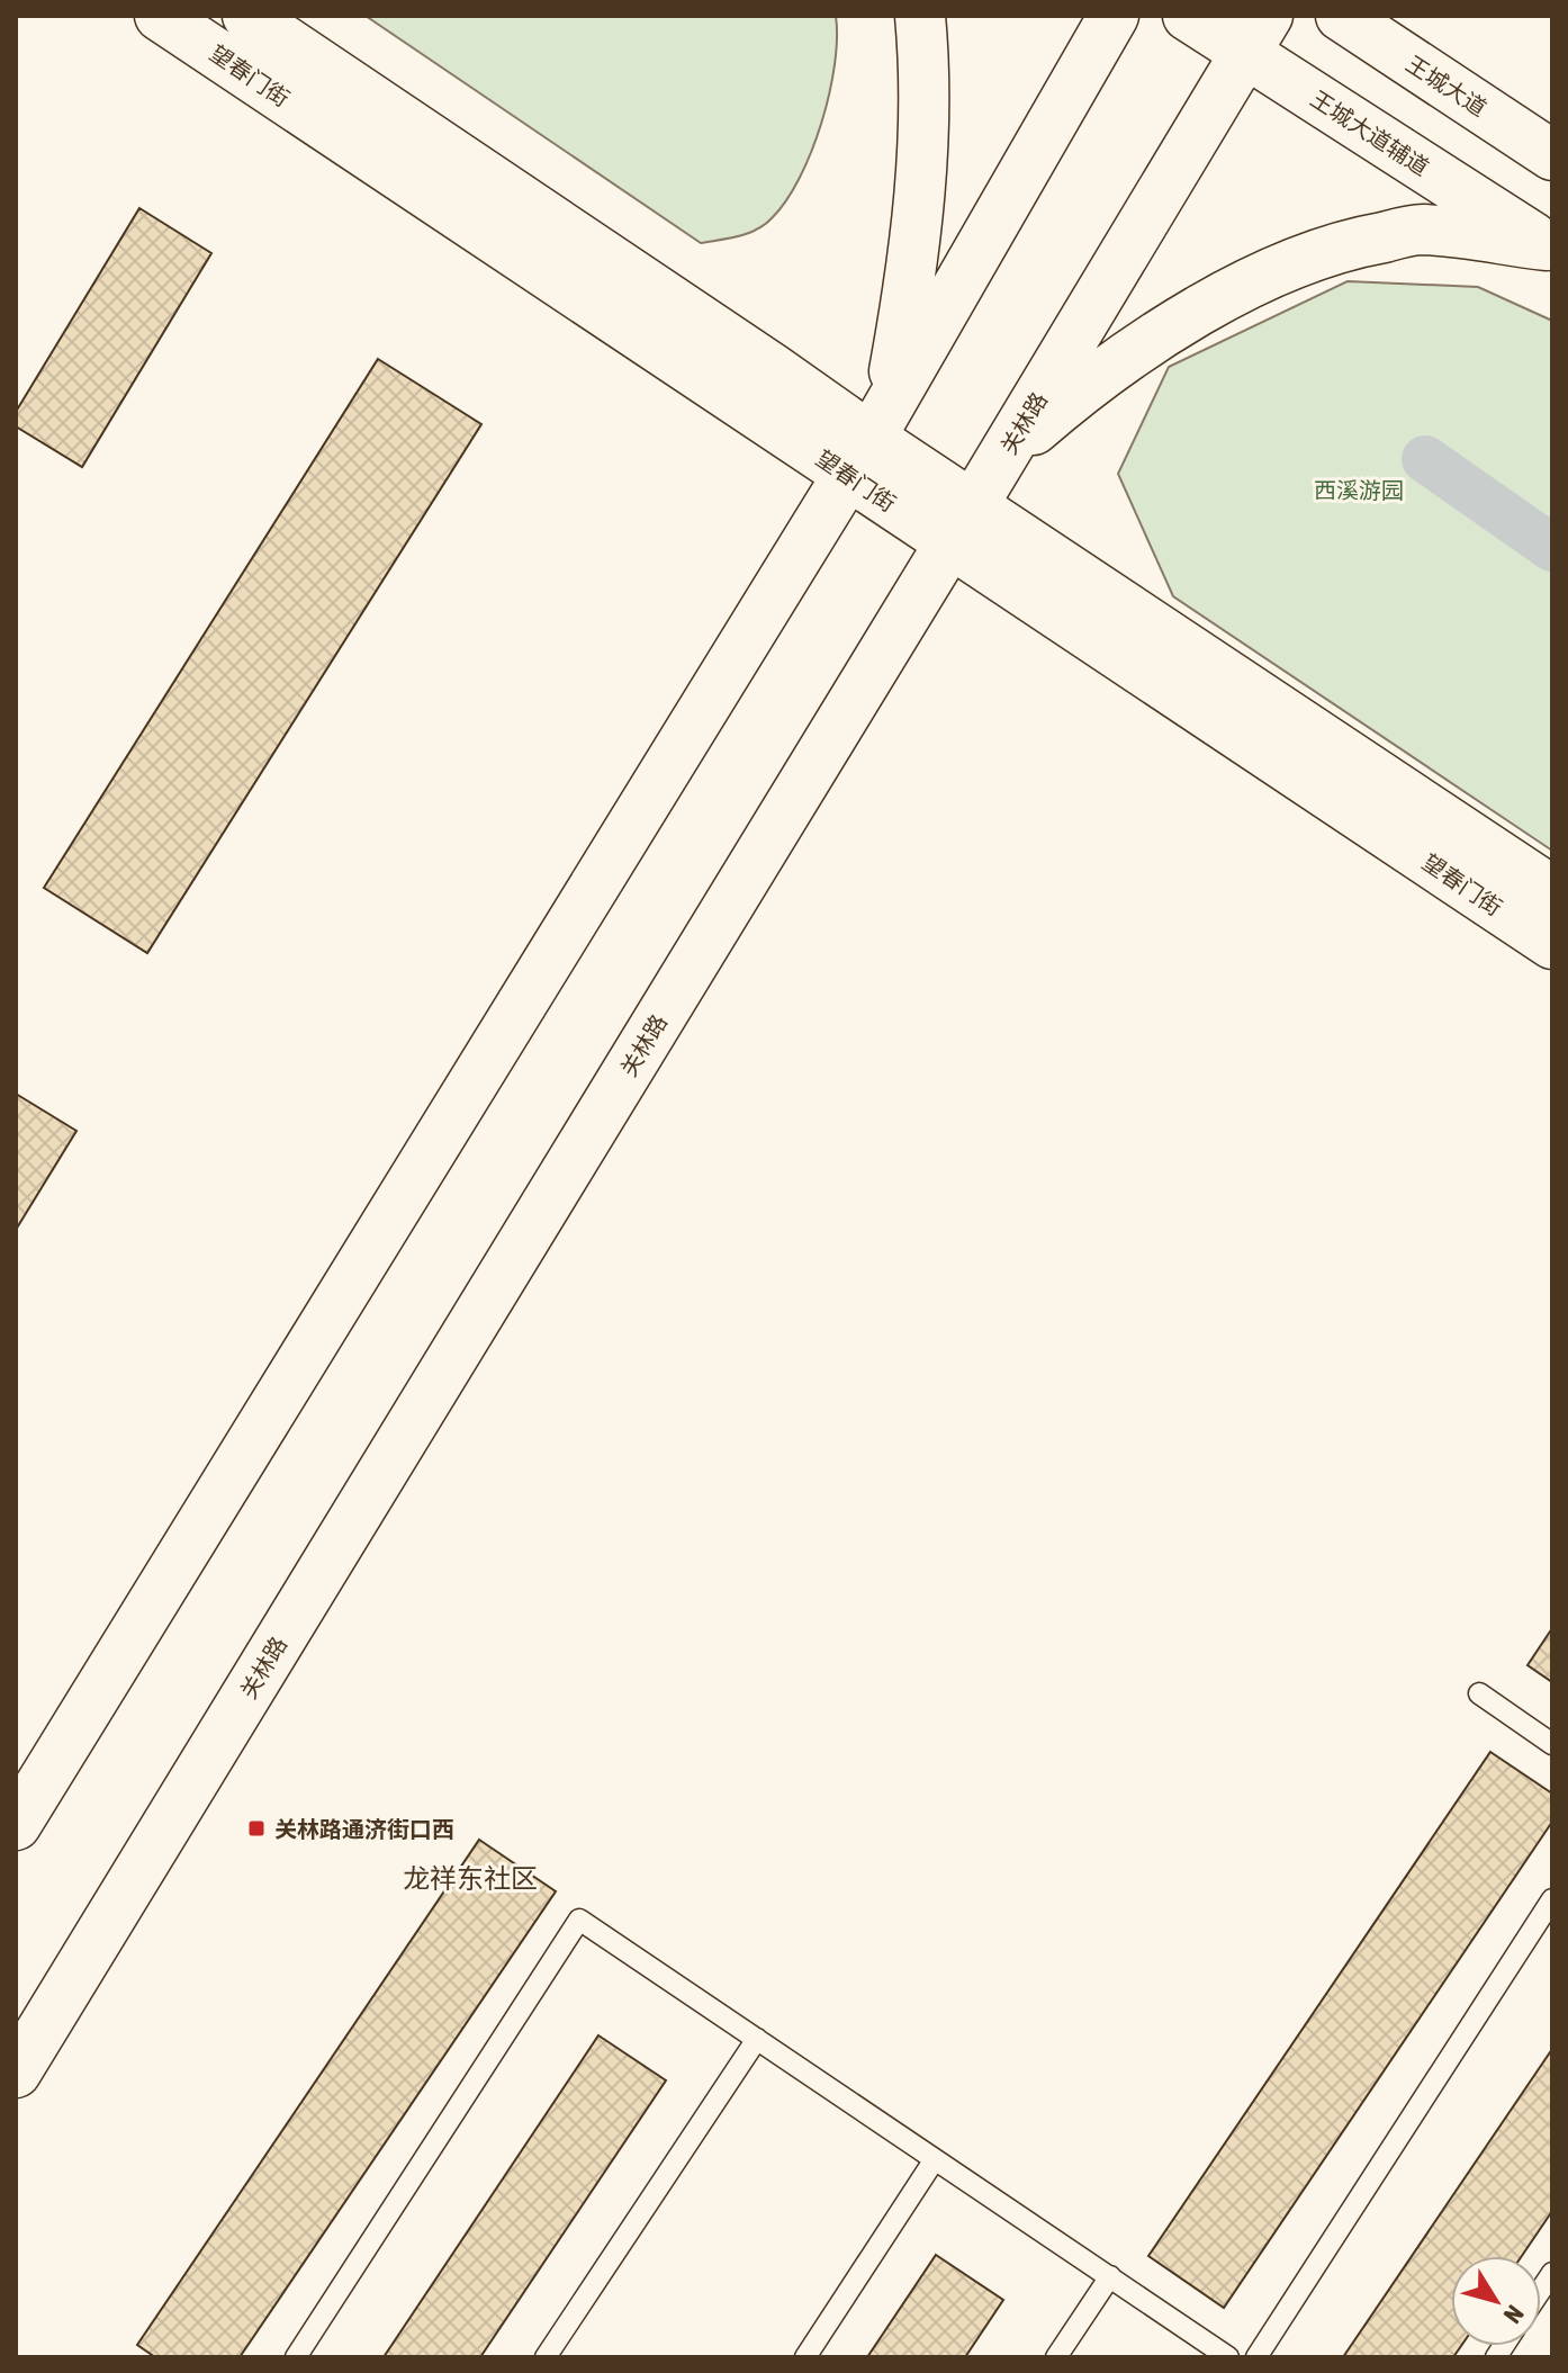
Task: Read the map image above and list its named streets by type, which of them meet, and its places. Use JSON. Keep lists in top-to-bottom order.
{
  "streets": {
    "main road": [
      "望春门街",
      "王城大道",
      "王城大道辅道",
      "关林路"
    ]
  },
  "crossings": [
    ["望春门街", "关林路"],
    ["王城大道辅道", "关林路"]
  ],
  "districts": ["龙祥东社区"],
  "parks": ["西溪游园"],
  "places": {
    "transit": ["关林路通济街口西"]
  },
  "north": "bottom right"
}
